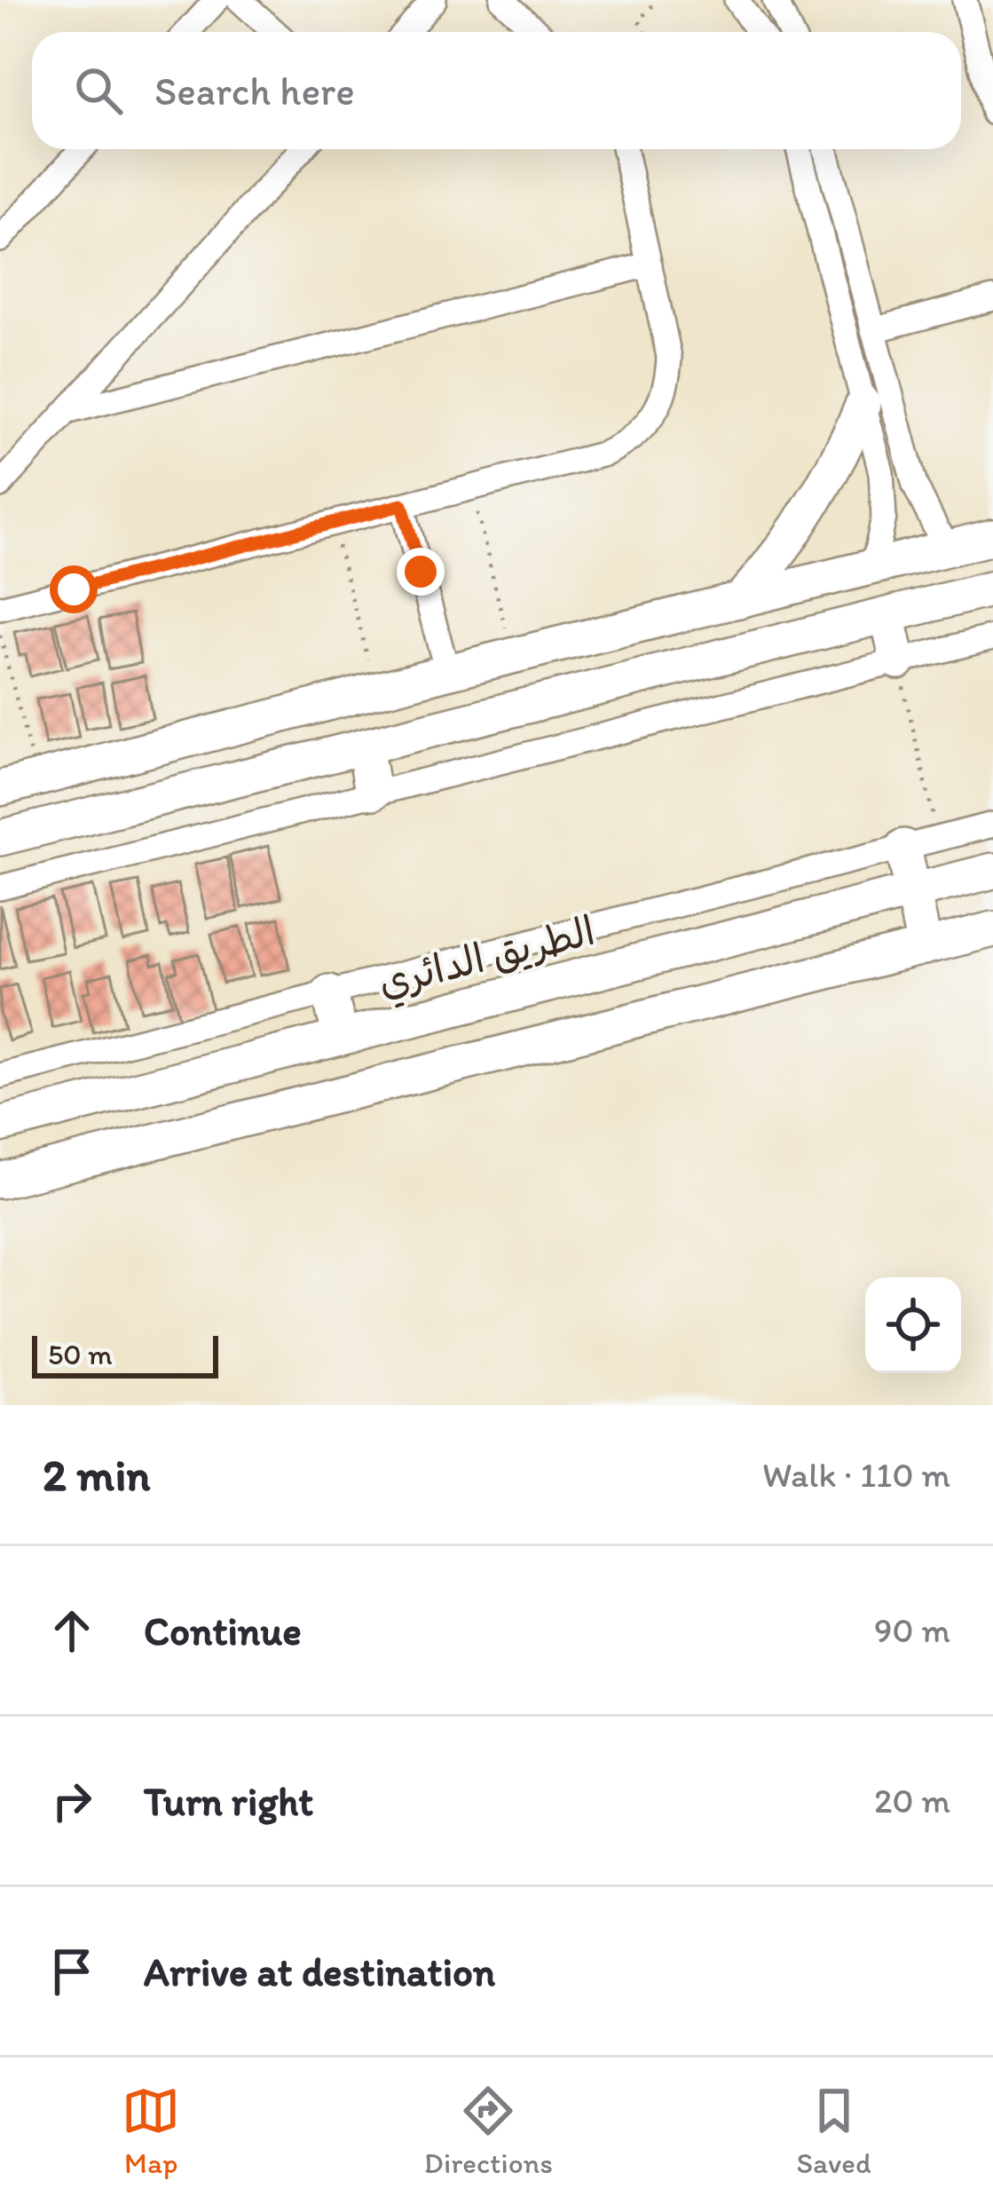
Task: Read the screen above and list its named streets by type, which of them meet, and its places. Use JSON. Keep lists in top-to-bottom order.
{
  "streets": {
    "street": ["الطريق الدائري"]
  },
  "scale_bar": "50 m",
  "page": {
    "search": "Search here",
    "scale": "50 m",
    "heading": ["2 min", "Walk · 110 m"],
    "list": [
      ["Continue", "90 m"],
      ["Turn right", "20 m"],
      "Arrive at destination"
    ],
    "nav": ["Map", "Directions", "Saved"]
  }
}
